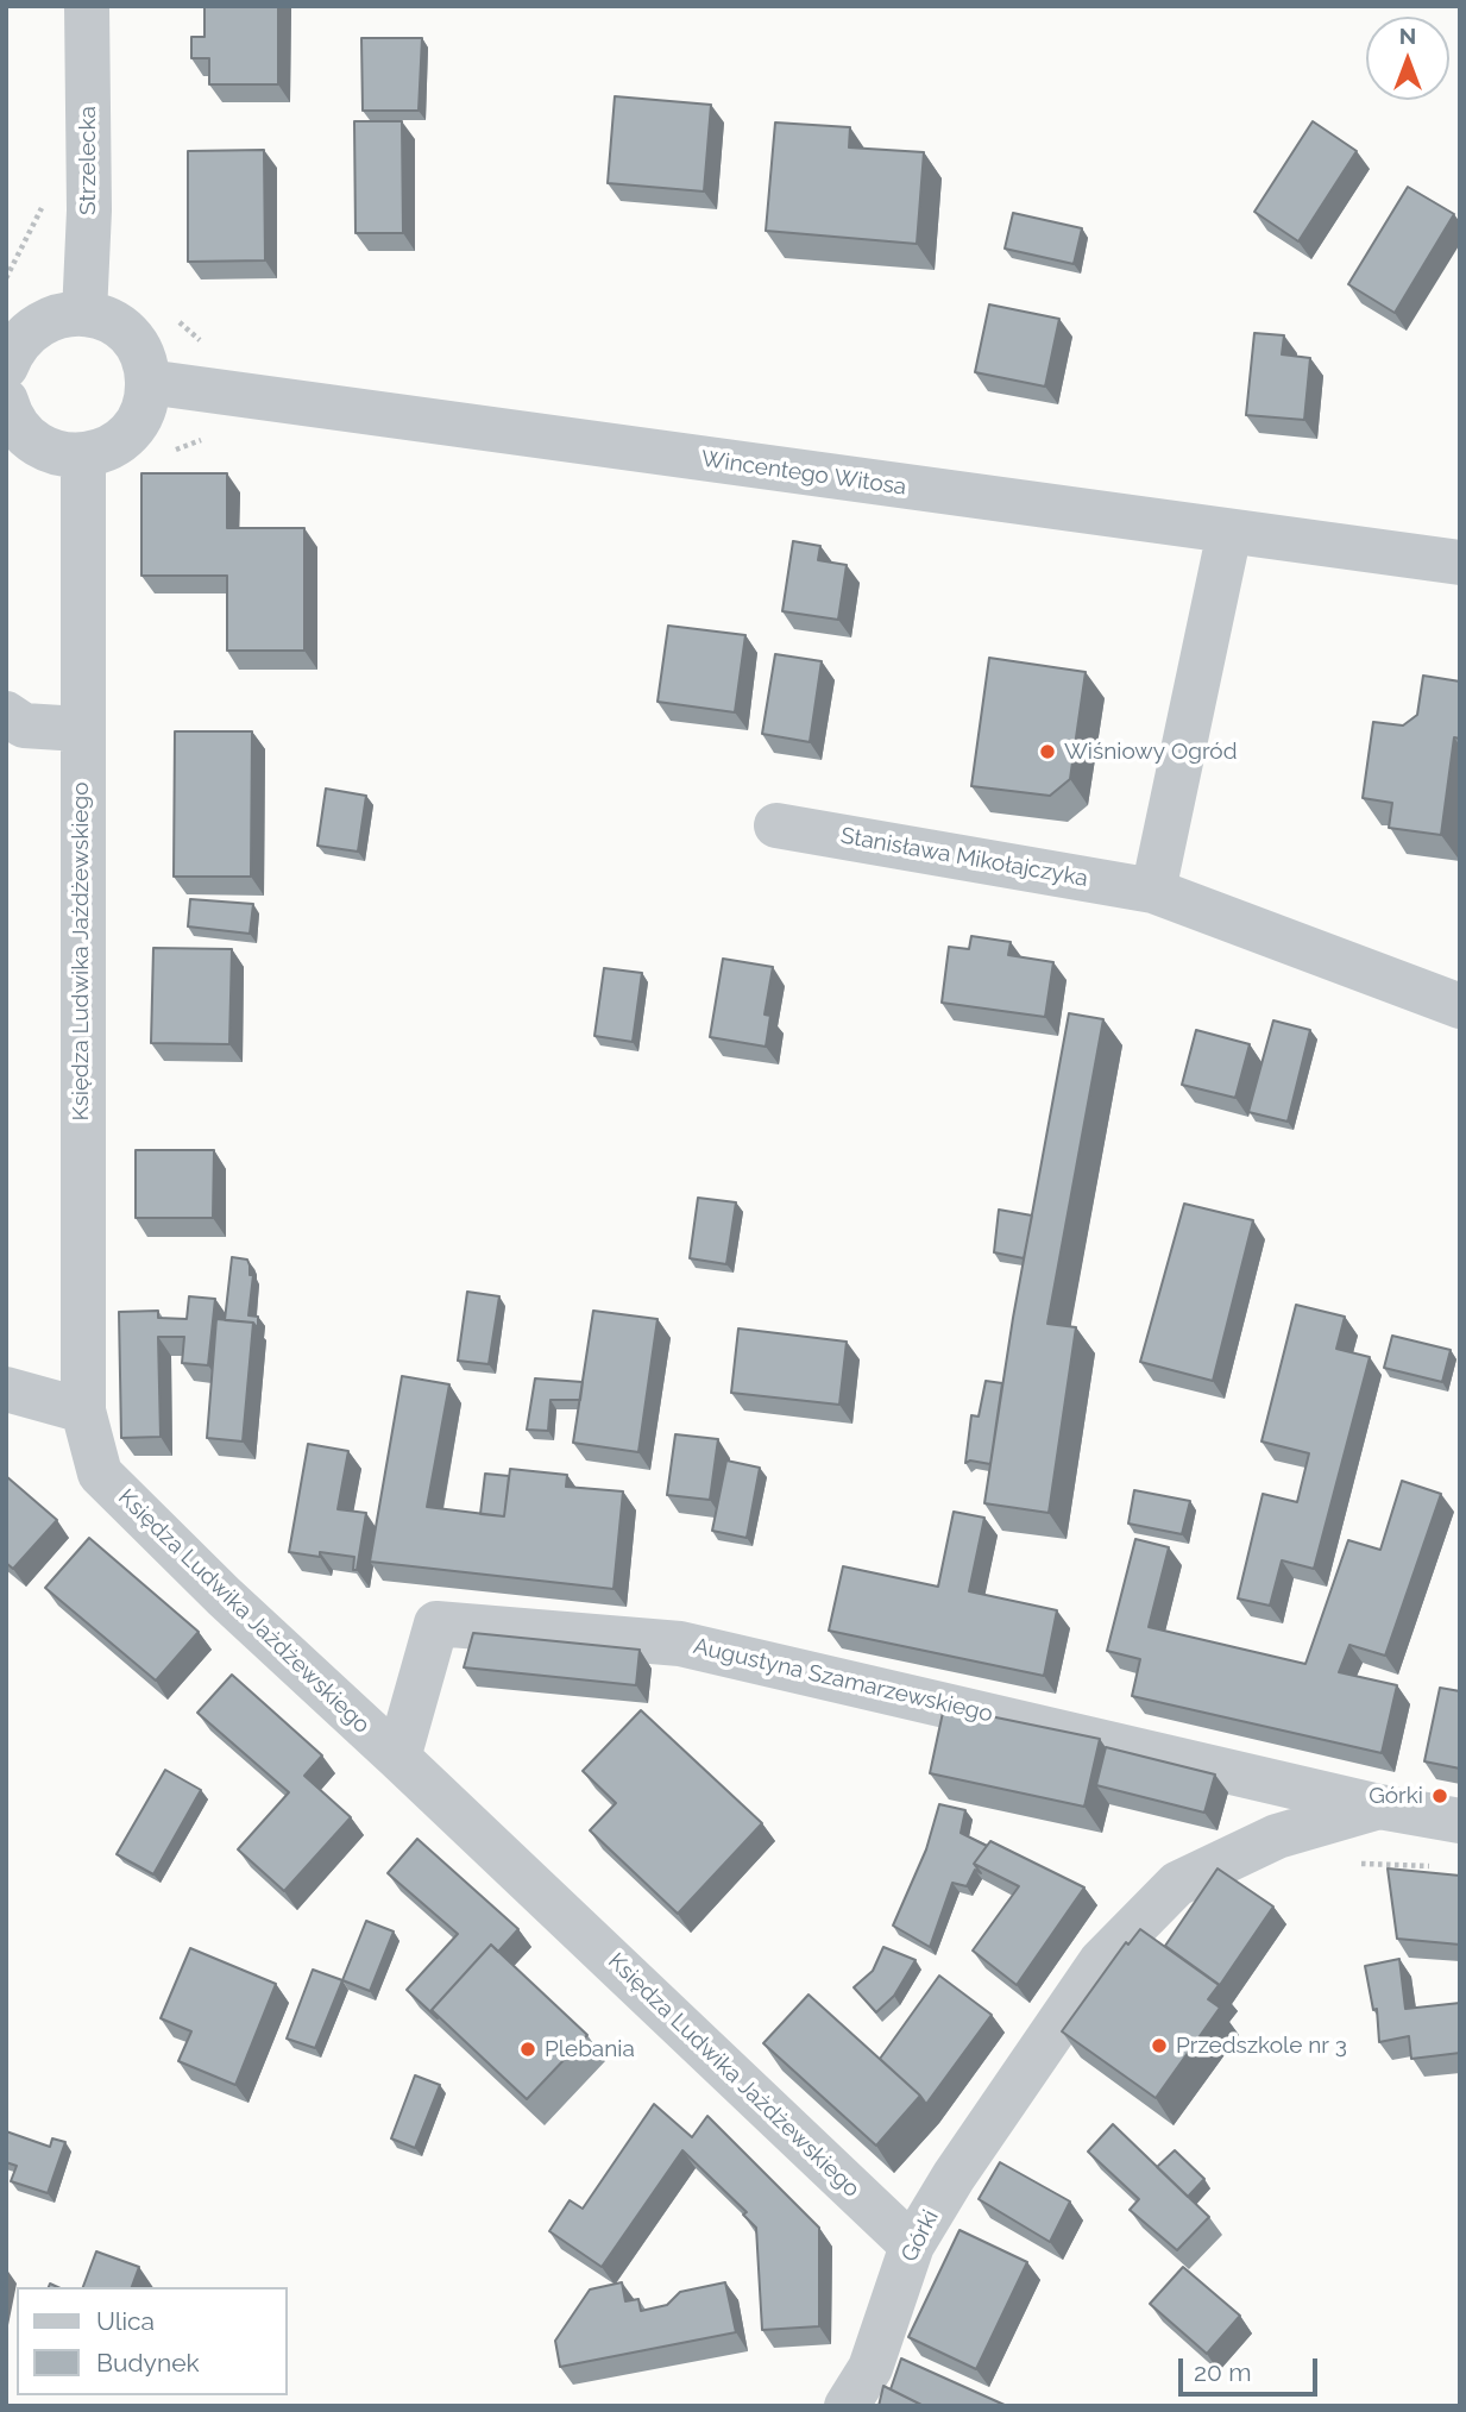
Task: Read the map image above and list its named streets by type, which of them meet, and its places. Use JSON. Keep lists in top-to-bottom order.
{
  "streets": {
    "street": [
      "Strzelecka",
      "Wincentego Witosa",
      "Stanisława Mikołajczyka",
      "Księdza Ludwika Jażdżewskiego",
      "Augustyna Szamarzewskiego",
      "Górki"
    ]
  },
  "crossings": [
    ["Księdza Ludwika Jażdżewskiego", "Augustyna Szamarzewskiego"],
    ["Księdza Ludwika Jażdżewskiego", "Górki"],
    ["Augustyna Szamarzewskiego", "Górki"]
  ],
  "places": [
    "Wiśniowy Ogród",
    "Górki",
    "Przedszkole nr 3",
    "Plebania"
  ],
  "legend": ["Ulica", "Budynek"],
  "scale_bar": "20 m",
  "north": "top"
}
